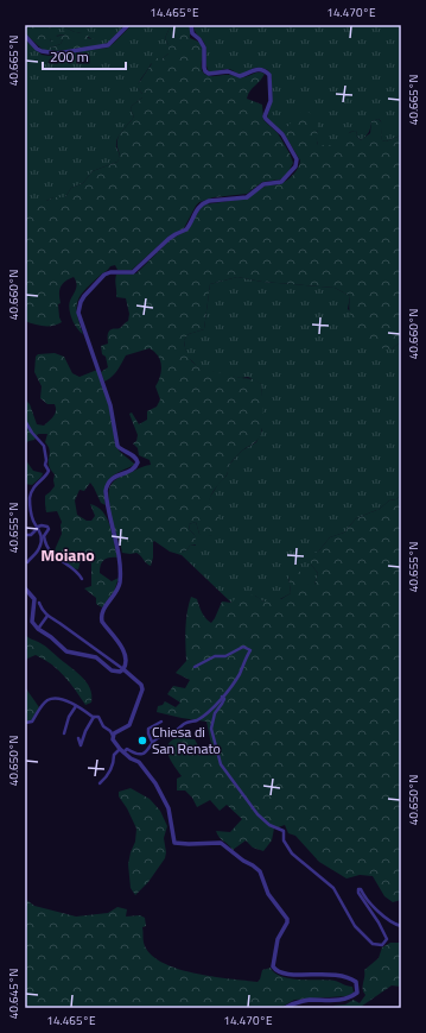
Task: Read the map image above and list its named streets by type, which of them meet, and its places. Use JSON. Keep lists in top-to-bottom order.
{
  "districts": ["Moiano"],
  "places": ["Chiesa di San Renato"],
  "scale_bar": "200 m",
  "coordinates": [
    "14.465°E",
    "14.470°E",
    "40.665°N",
    "40.660°N",
    "40.655°N",
    "40.650°N",
    "40.645°N"
  ]
}
